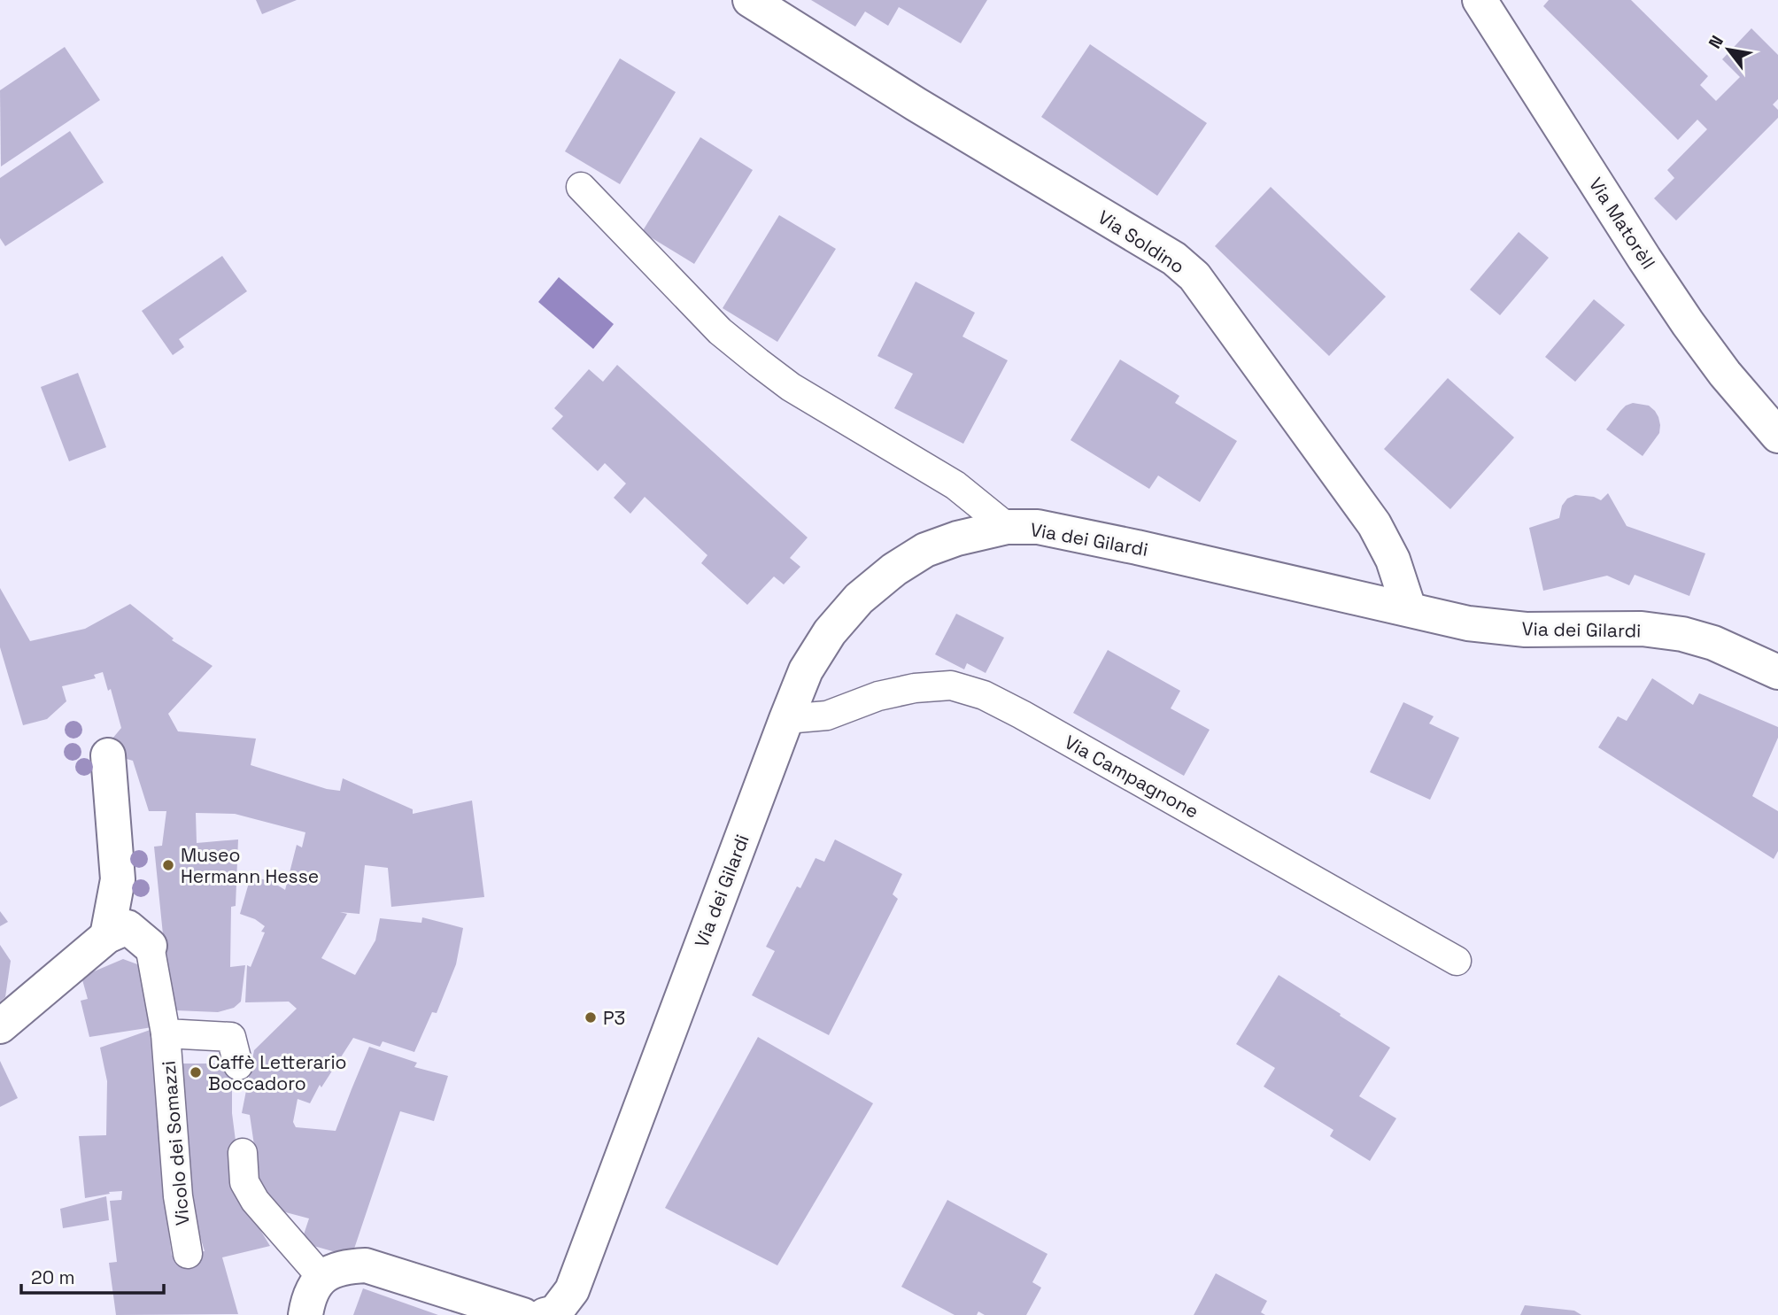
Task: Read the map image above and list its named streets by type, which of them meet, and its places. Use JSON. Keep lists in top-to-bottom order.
{
  "streets": {
    "street": ["Via Matorèll", "Via Soldino", "Via dei Gilardi"],
    "lane": ["Via Campagnone", "Vicolo dei Somazzi"]
  },
  "crossings": [
    ["Via Soldino", "Via dei Gilardi"],
    ["Via dei Gilardi", "Via Campagnone"]
  ],
  "places": ["Museo Hermann Hesse", "P3", "Caffè Letterario Boccadoro"],
  "scale_bar": "20 m",
  "north": "top left"
}
